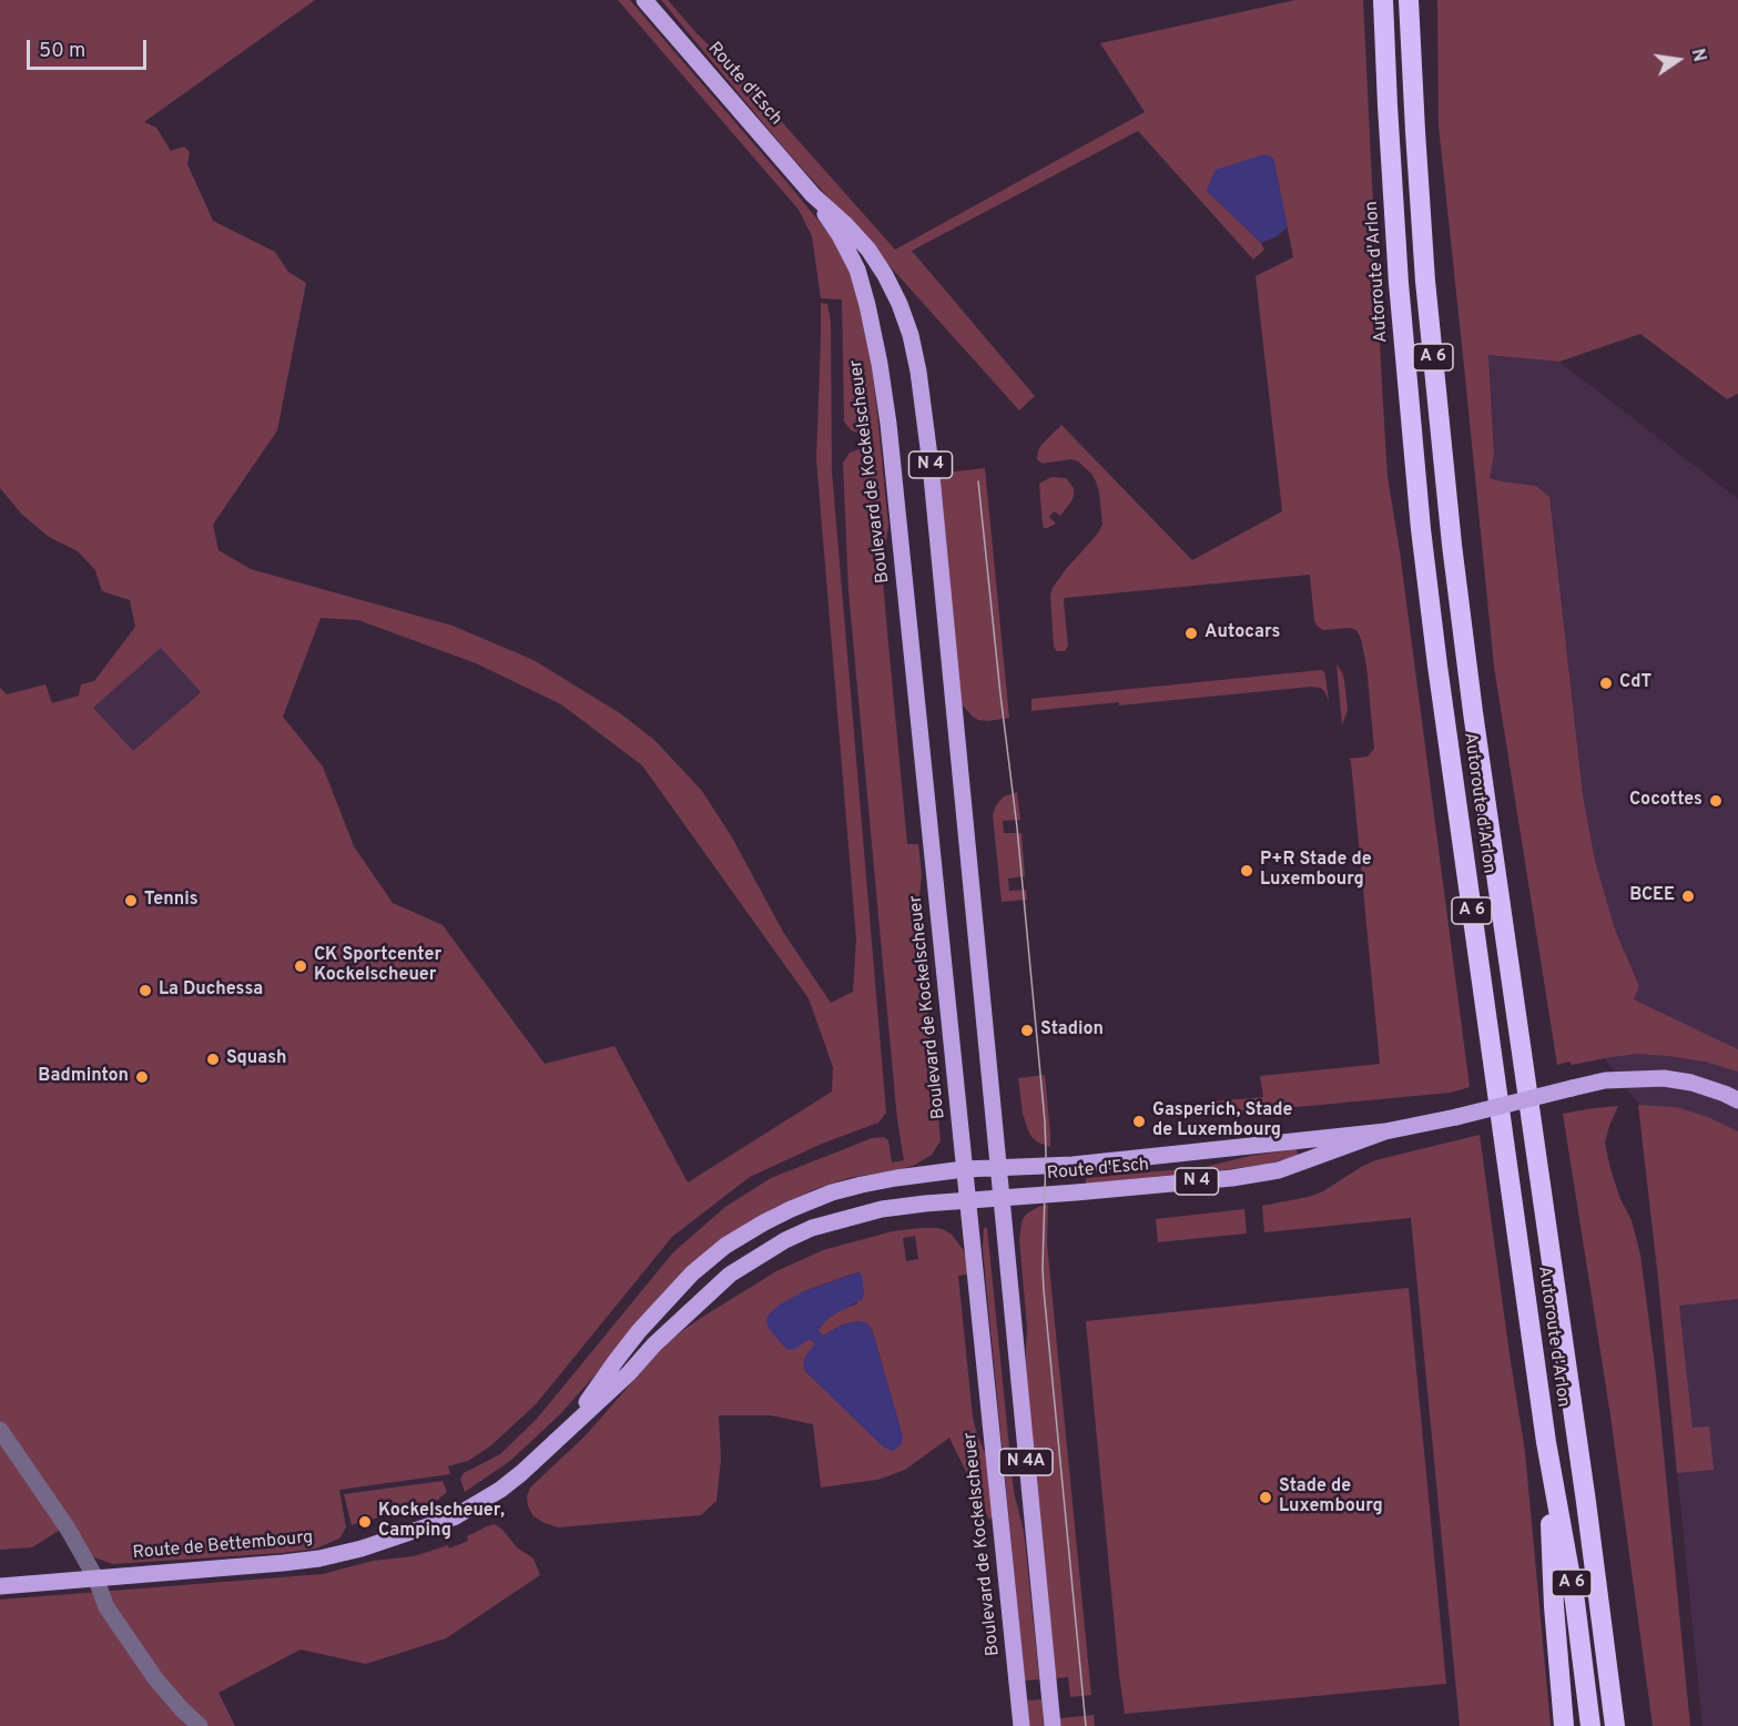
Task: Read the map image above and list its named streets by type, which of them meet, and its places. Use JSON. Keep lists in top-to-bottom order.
{
  "streets": {
    "highway": ["Autoroute d'Arlon", "A 6"],
    "main road": [
      "Route d'Esch",
      "N 4",
      "Boulevard de Kockelscheuer",
      "N 4A",
      "Route de Bettembourg"
    ]
  },
  "crossings": [
    ["Route d'Esch", "N 4"],
    ["Route d'Esch", "Boulevard de Kockelscheuer"],
    ["Route d'Esch", "N 4A"],
    ["Route d'Esch", "Route de Bettembourg"],
    ["N 4", "Boulevard de Kockelscheuer"],
    ["N 4", "N 4A"],
    ["Boulevard de Kockelscheuer", "Route de Bettembourg"]
  ],
  "places": [
    "Autocars",
    "CdT",
    "Cocottes",
    "P+R Stade de Luxembourg",
    "BCEE",
    "Tennis",
    "CK Sportcenter Kockelscheuer",
    "La Duchessa",
    "Stadion",
    "Squash",
    "Badminton",
    "Gasperich, Stade de Luxembourg",
    "Stade de Luxembourg",
    "Kockelscheuer, Camping"
  ],
  "scale_bar": "50 m",
  "north": "right"
}
